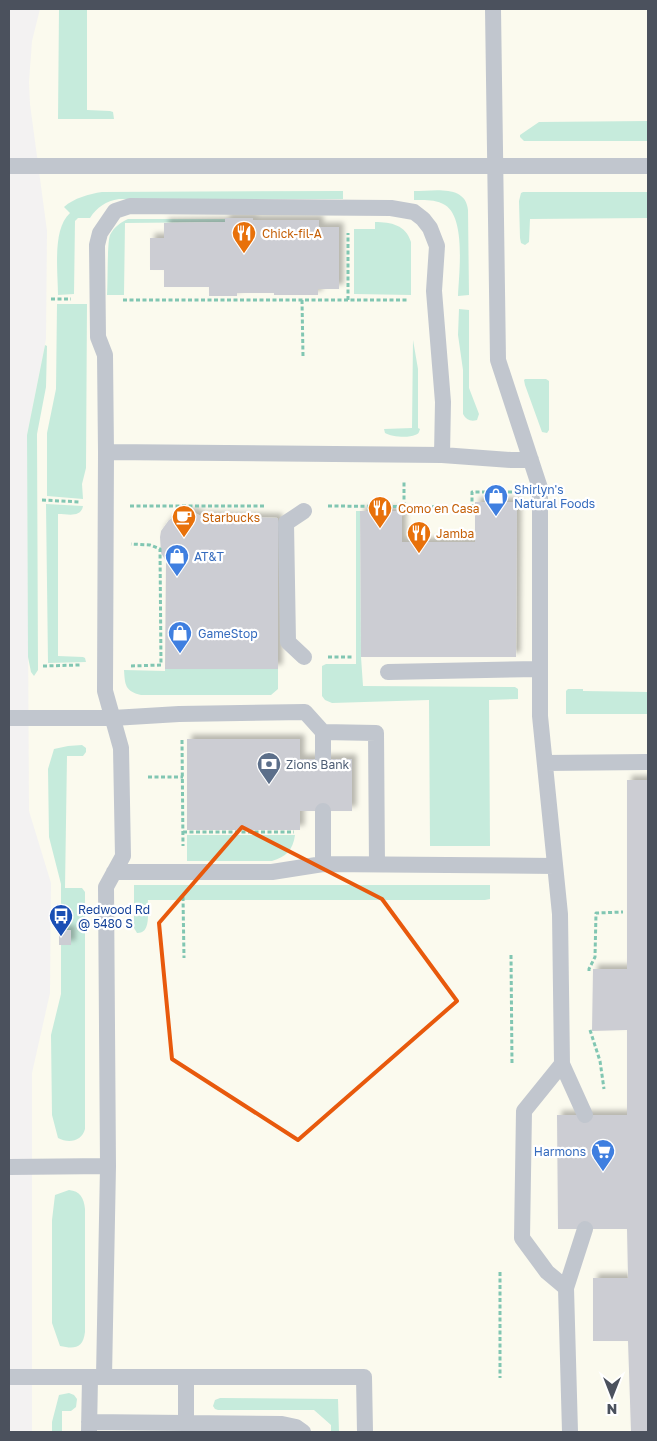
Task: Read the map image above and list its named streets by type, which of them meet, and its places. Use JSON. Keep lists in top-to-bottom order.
{
  "places": {
    "restaurant": ["Chick-fil-A", "Como en Casa", "Jamba"],
    "shop": ["Shirlyn's Natural Foods", "AT&T", "GameStop"],
    "cafe": ["Starbucks"],
    "bank": ["Zions Bank"],
    "bus stop": ["Redwood Rd @ 5480 S"],
    "supermarket": ["Harmons"]
  },
  "north": "bottom"
}
